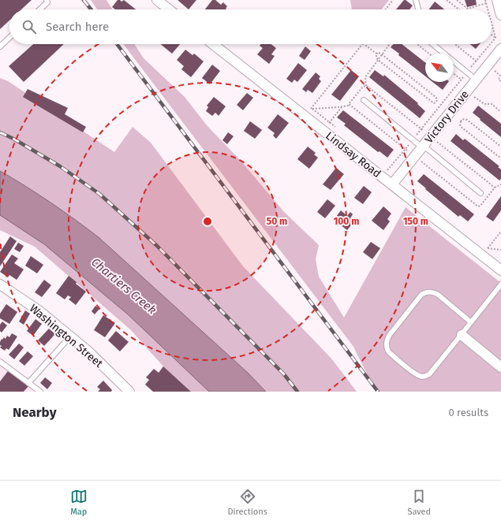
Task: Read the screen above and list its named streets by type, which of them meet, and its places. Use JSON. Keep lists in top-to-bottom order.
{
  "streets": {
    "street": ["Victory Drive", "Lindsay Road", "Washington Street"]
  },
  "crossings": [
    ["Victory Drive", "Lindsay Road"]
  ],
  "water": ["Chartiers Creek"],
  "north": "top left",
  "page": {
    "search": "Search here",
    "heading": ["Nearby", "0 results"],
    "nav": ["Map", "Directions", "Saved"]
  },
  "rings": ["50 m", "100 m", "150 m"]
}
